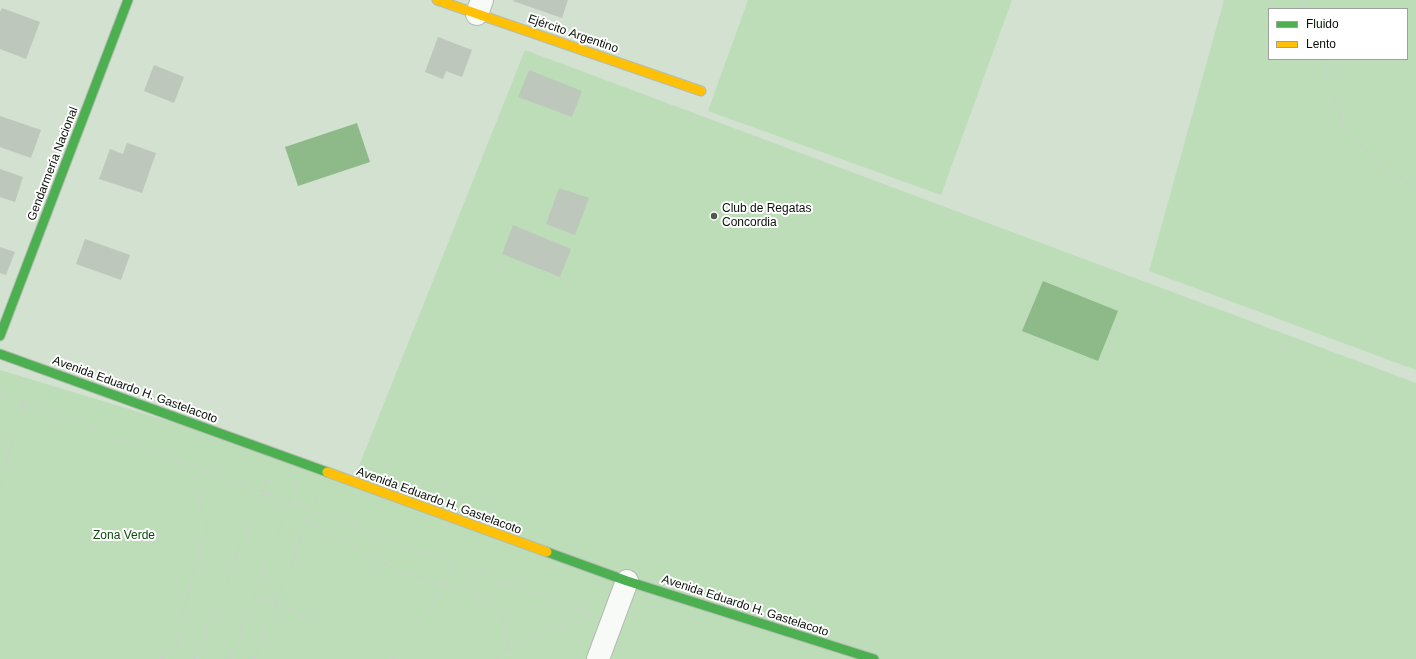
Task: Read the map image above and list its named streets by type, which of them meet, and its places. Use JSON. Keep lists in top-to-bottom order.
{
  "streets": {
    "street": ["Ejército Argentino", "Gendarmería Nacional", "Avenida Eduardo H. Gastelacoto"]
  },
  "parks": ["Zona Verde"],
  "places": ["Club de Regatas Concordia"],
  "legend": ["Fluido", "Lento"]
}
